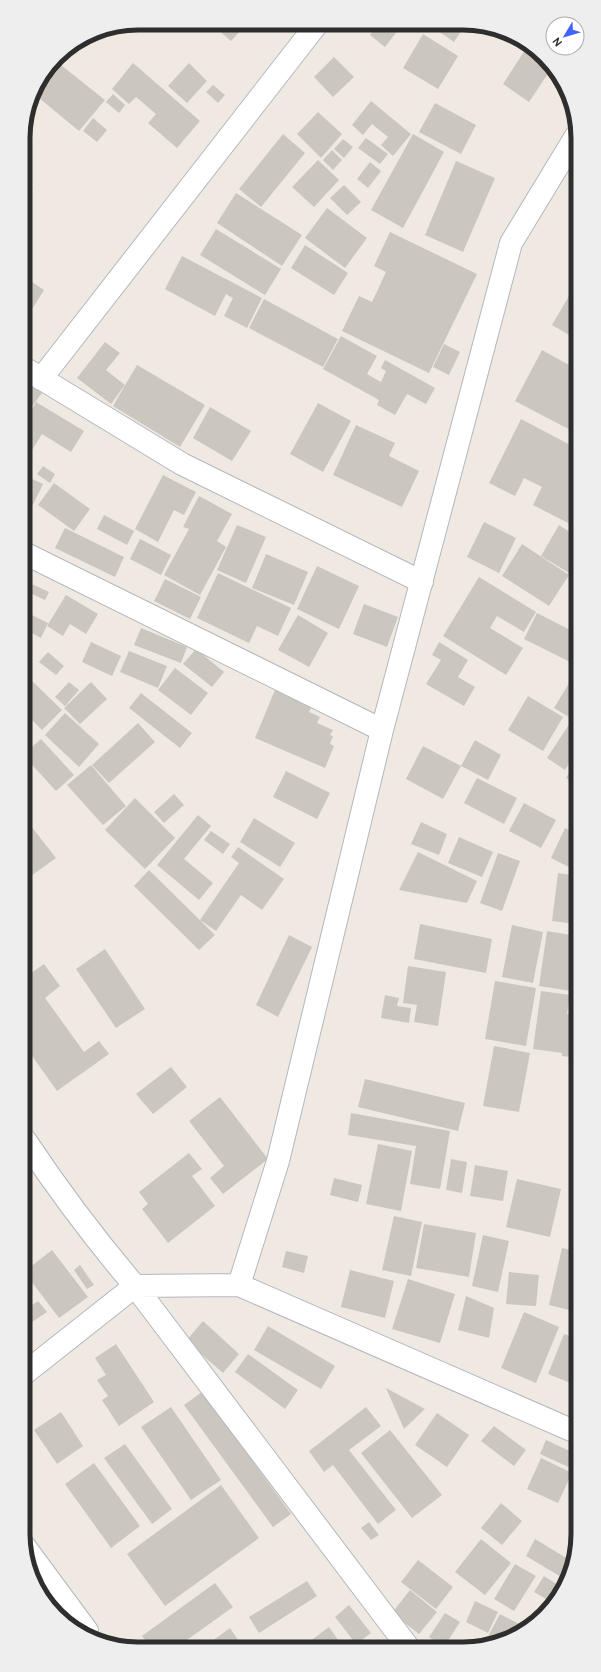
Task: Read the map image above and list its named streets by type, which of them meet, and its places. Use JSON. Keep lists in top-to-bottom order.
{
  "north": "bottom left"
}
